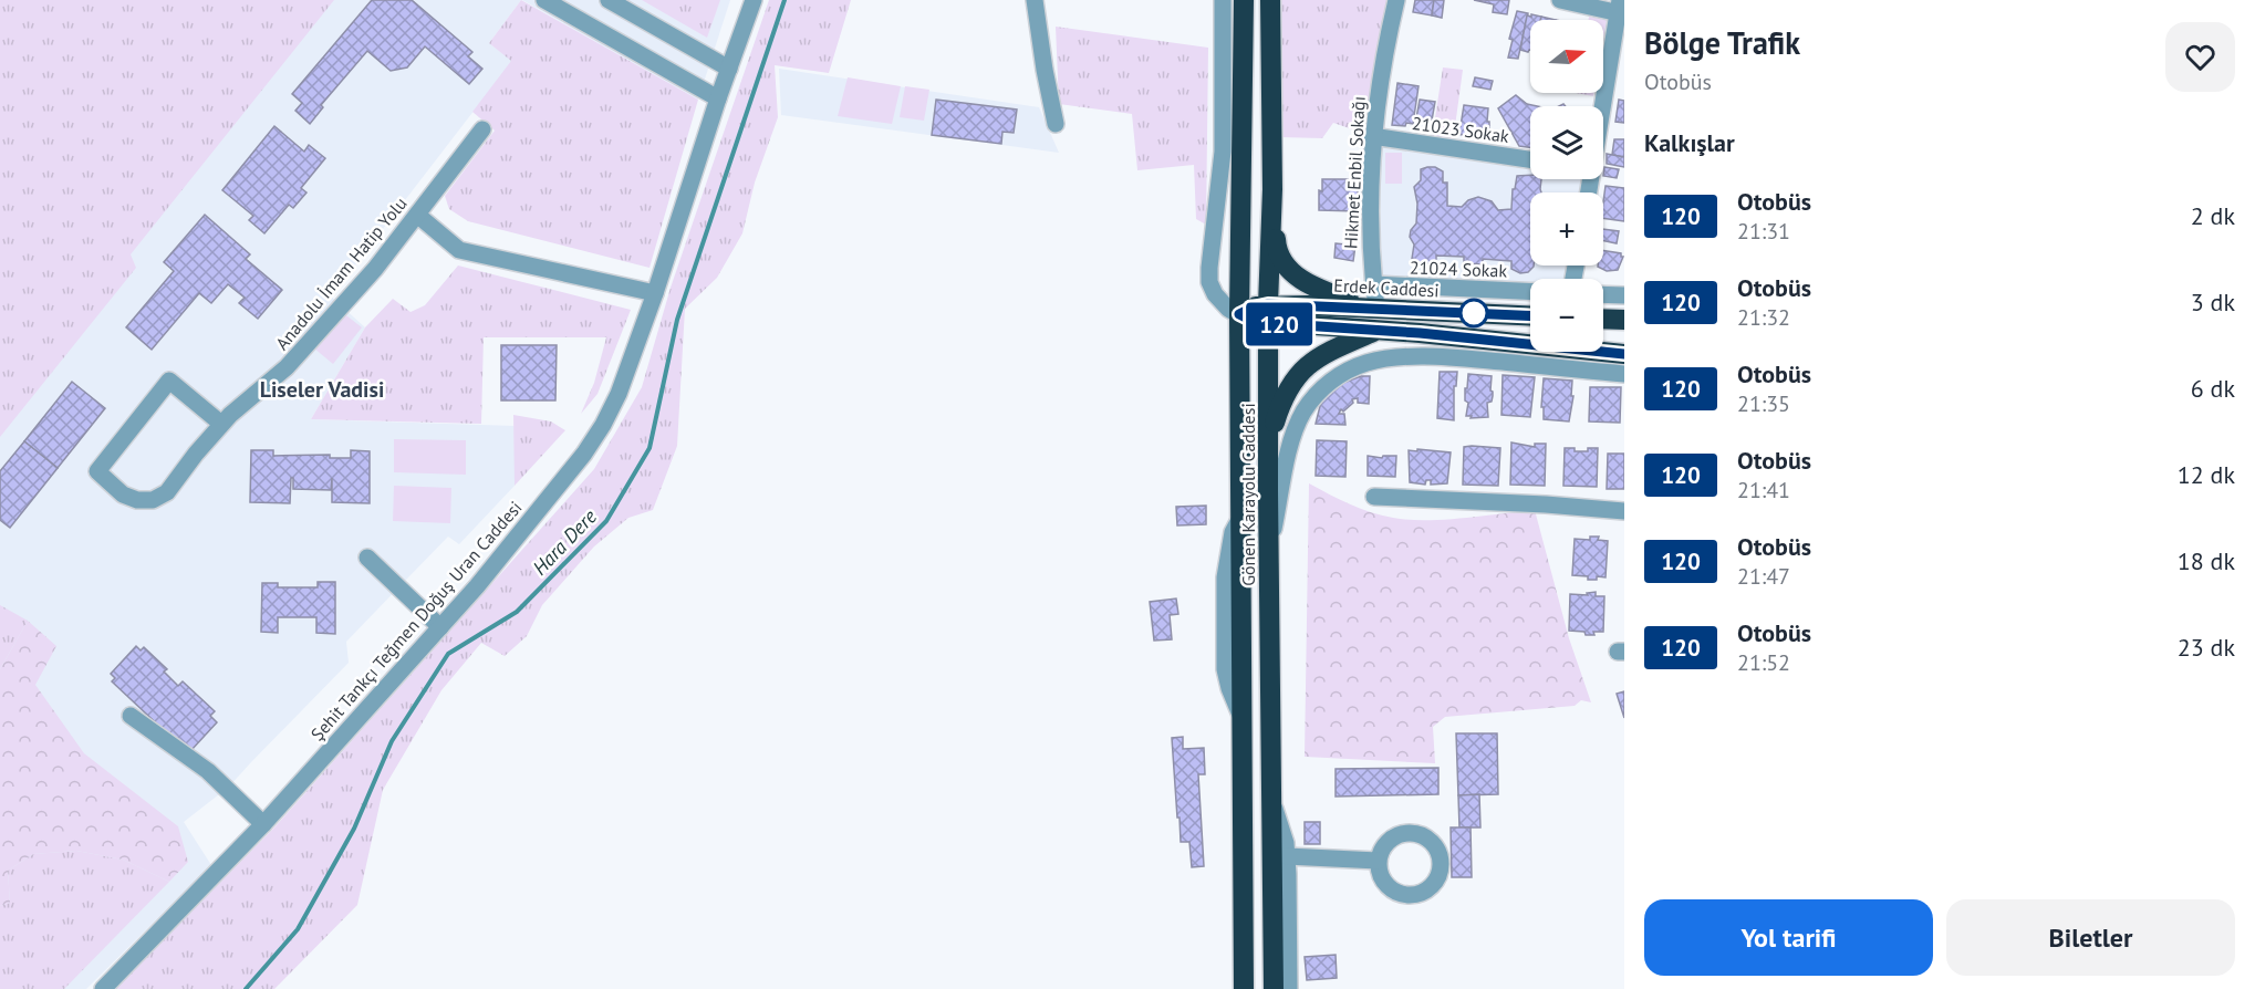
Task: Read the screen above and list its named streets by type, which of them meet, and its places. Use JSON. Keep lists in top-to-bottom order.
{
  "streets": {
    "highway": ["Erdek Caddesi", "Gönen Karayolu Caddesi"],
    "street": [
      "21023 Sokak",
      "Hikmet Enbil Sokağı",
      "21024 Sokak",
      "Anadolu İmam Hatip Yolu",
      "Şehit Tankçı Teğmen Doğuş Uran Caddesi"
    ]
  },
  "crossings": [
    ["21023 Sokak", "Hikmet Enbil Sokağı"],
    ["Hikmet Enbil Sokağı", "21024 Sokak"],
    ["Hikmet Enbil Sokağı", "Erdek Caddesi"],
    ["Erdek Caddesi", "Gönen Karayolu Caddesi"]
  ],
  "districts": ["Liseler Vadisi"],
  "water": ["Hara Dere"],
  "lines": ["bus line 120"],
  "north": "right",
  "page": {
    "on_map": "120",
    "heading": [
      ["Bölge Trafik", "Otobüs"],
      "Kalkışlar"
    ],
    "map_buttons": ["+", "−"],
    "list": [
      {
        "mark": "120",
        "name": "Otobüs",
        "note": "21:31",
        "value": "2 dk"
      },
      {
        "mark": "120",
        "name": "Otobüs",
        "note": "21:32",
        "value": "3 dk"
      },
      {
        "mark": "120",
        "name": "Otobüs",
        "note": "21:35",
        "value": "6 dk"
      },
      {
        "mark": "120",
        "name": "Otobüs",
        "note": "21:41",
        "value": "12 dk"
      },
      {
        "mark": "120",
        "name": "Otobüs",
        "note": "21:47",
        "value": "18 dk"
      },
      {
        "mark": "120",
        "name": "Otobüs",
        "note": "21:52",
        "value": "23 dk"
      }
    ],
    "buttons": ["Yol tarifi", "Biletler"]
  }
}
